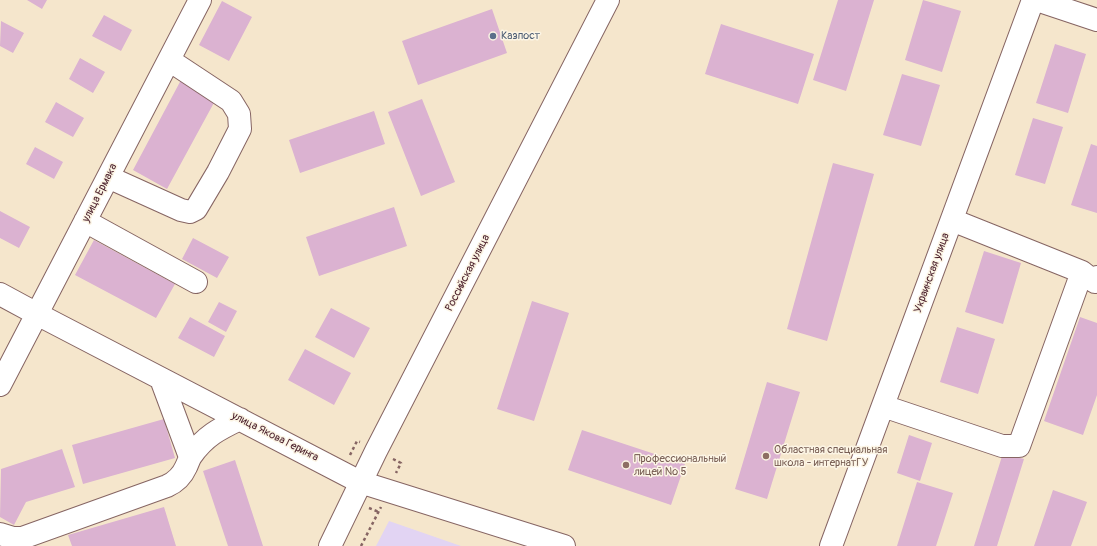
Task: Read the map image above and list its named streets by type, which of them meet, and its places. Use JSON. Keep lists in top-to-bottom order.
{
  "streets": {
    "street": [
      "улица Ермака",
      "Российская улица",
      "Украинская улица",
      "улица Якова Геринга"
    ]
  },
  "crossings": [
    ["улица Ермака", "улица Якова Геринга"],
    ["Российская улица", "улица Якова Геринга"]
  ],
  "places": ["Казпост", "Областная специальная школа - интернатГУ", "Профессиональный лицей № 5"]
}
